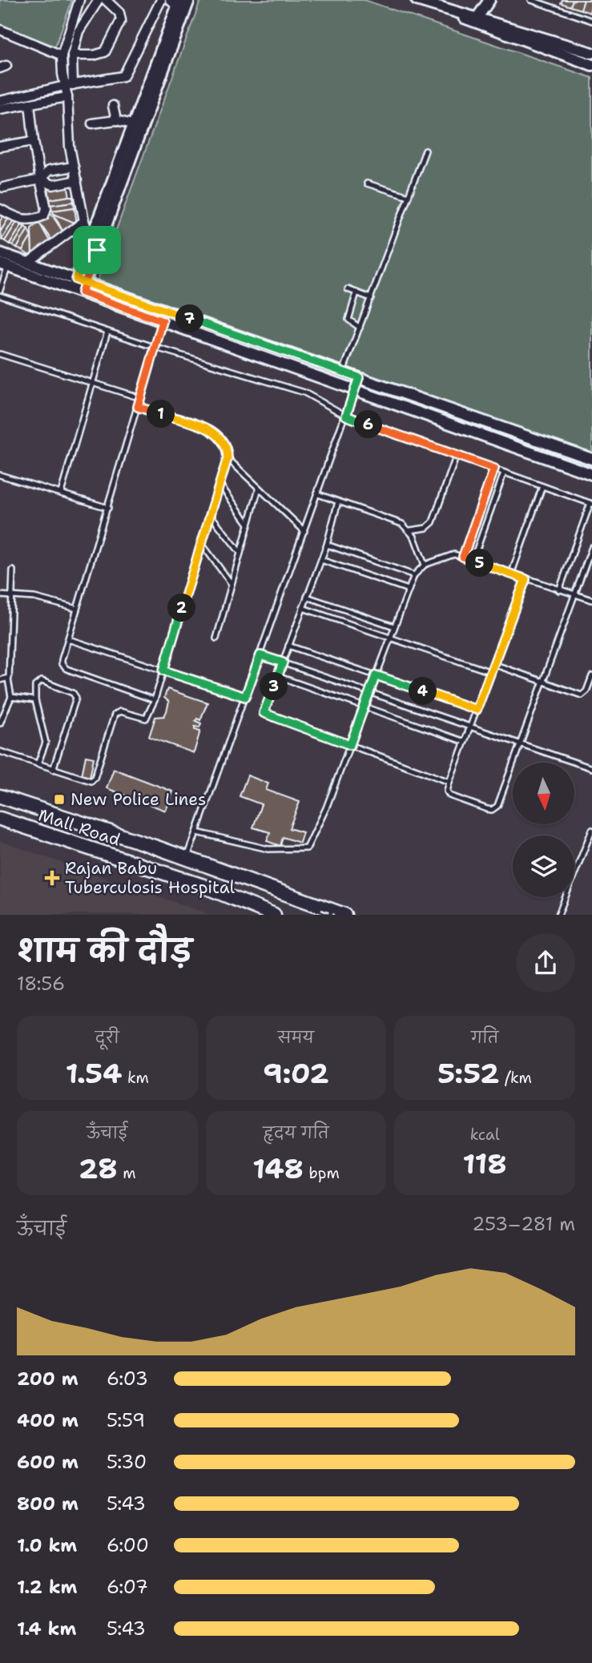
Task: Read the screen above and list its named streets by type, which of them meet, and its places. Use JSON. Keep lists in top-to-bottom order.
{
  "streets": {
    "main road": ["Mall Road"]
  },
  "places": {
    "transit": ["New Police Lines"],
    "health": ["Rajan Babu Tuberculosis Hospital"]
  },
  "north": "bottom",
  "page": {
    "pins": [
      "7",
      "1",
      "6",
      "5",
      "2",
      "3",
      "4"
    ],
    "heading": ["शाम की दौड़", "18:56"],
    "stats": [
      ["दूरी", "1.54 km"],
      ["समय", "9:02"],
      ["गति", "5:52 /km"],
      ["ऊँचाई", "28 m"],
      ["हृदय गति", "148 bpm"],
      ["kcal", "118"]
    ],
    "chart": ["ऊँचाई", "253–281 m"],
    "list": [
      {
        "name": "200 m",
        "note": "6:03"
      },
      {
        "name": "400 m",
        "note": "5:59"
      },
      {
        "name": "600 m",
        "note": "5:30"
      },
      {
        "name": "800 m",
        "note": "5:43"
      },
      {
        "name": "1.0 km",
        "note": "6:00"
      },
      {
        "name": "1.2 km",
        "note": "6:07"
      },
      {
        "name": "1.4 km",
        "note": "5:43"
      }
    ]
  }
}
